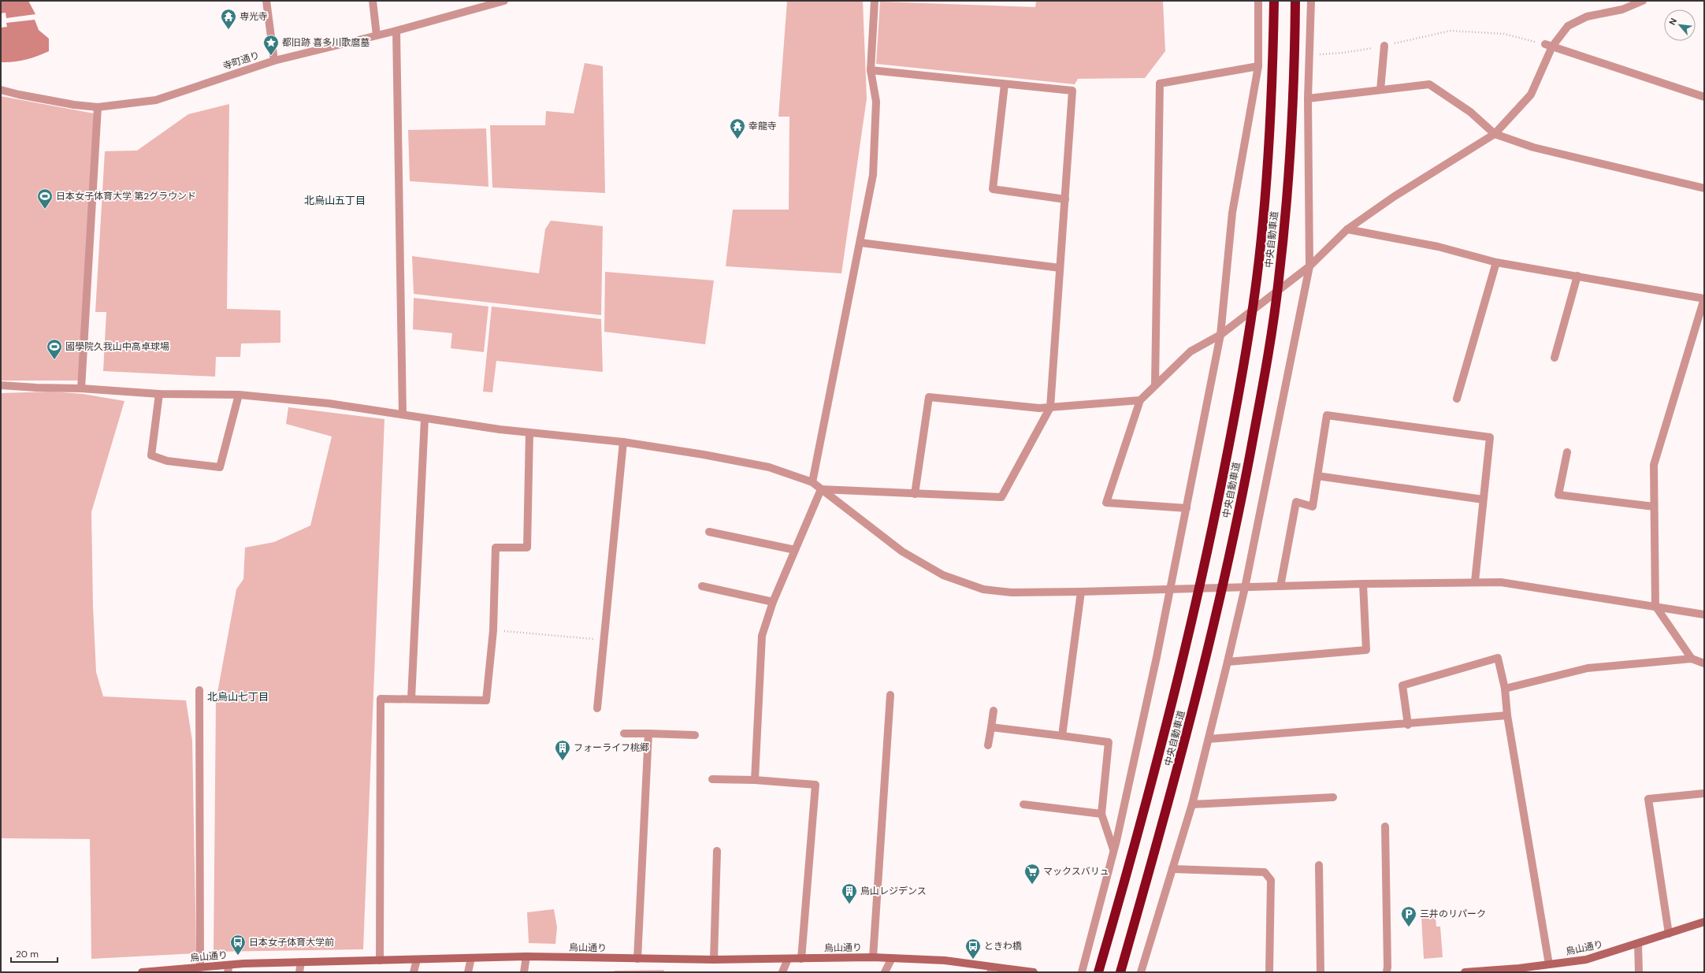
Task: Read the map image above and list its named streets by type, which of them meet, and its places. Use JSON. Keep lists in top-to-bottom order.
{
  "streets": {
    "highway": ["中央自動車道"],
    "street": ["寺町通り", "烏山通り"]
  },
  "districts": ["北烏山五丁目", "北烏山七丁目"],
  "places": {
    "temple": ["専光寺", "幸龍寺"],
    "place": ["都旧跡 喜多川歌麿墓"],
    "sports": ["日本女子体育大学 第2グラウンド", "國學院久我山中高卓球場"],
    "building": ["フォーライフ桃郷", "烏山レジデンス"],
    "supermarket": ["マックスバリュ"],
    "parking": ["三井のリパーク"],
    "bus stop": ["日本女子体育大学前", "ときわ橋"]
  },
  "scale_bar": "20 m",
  "north": "top left"
}
